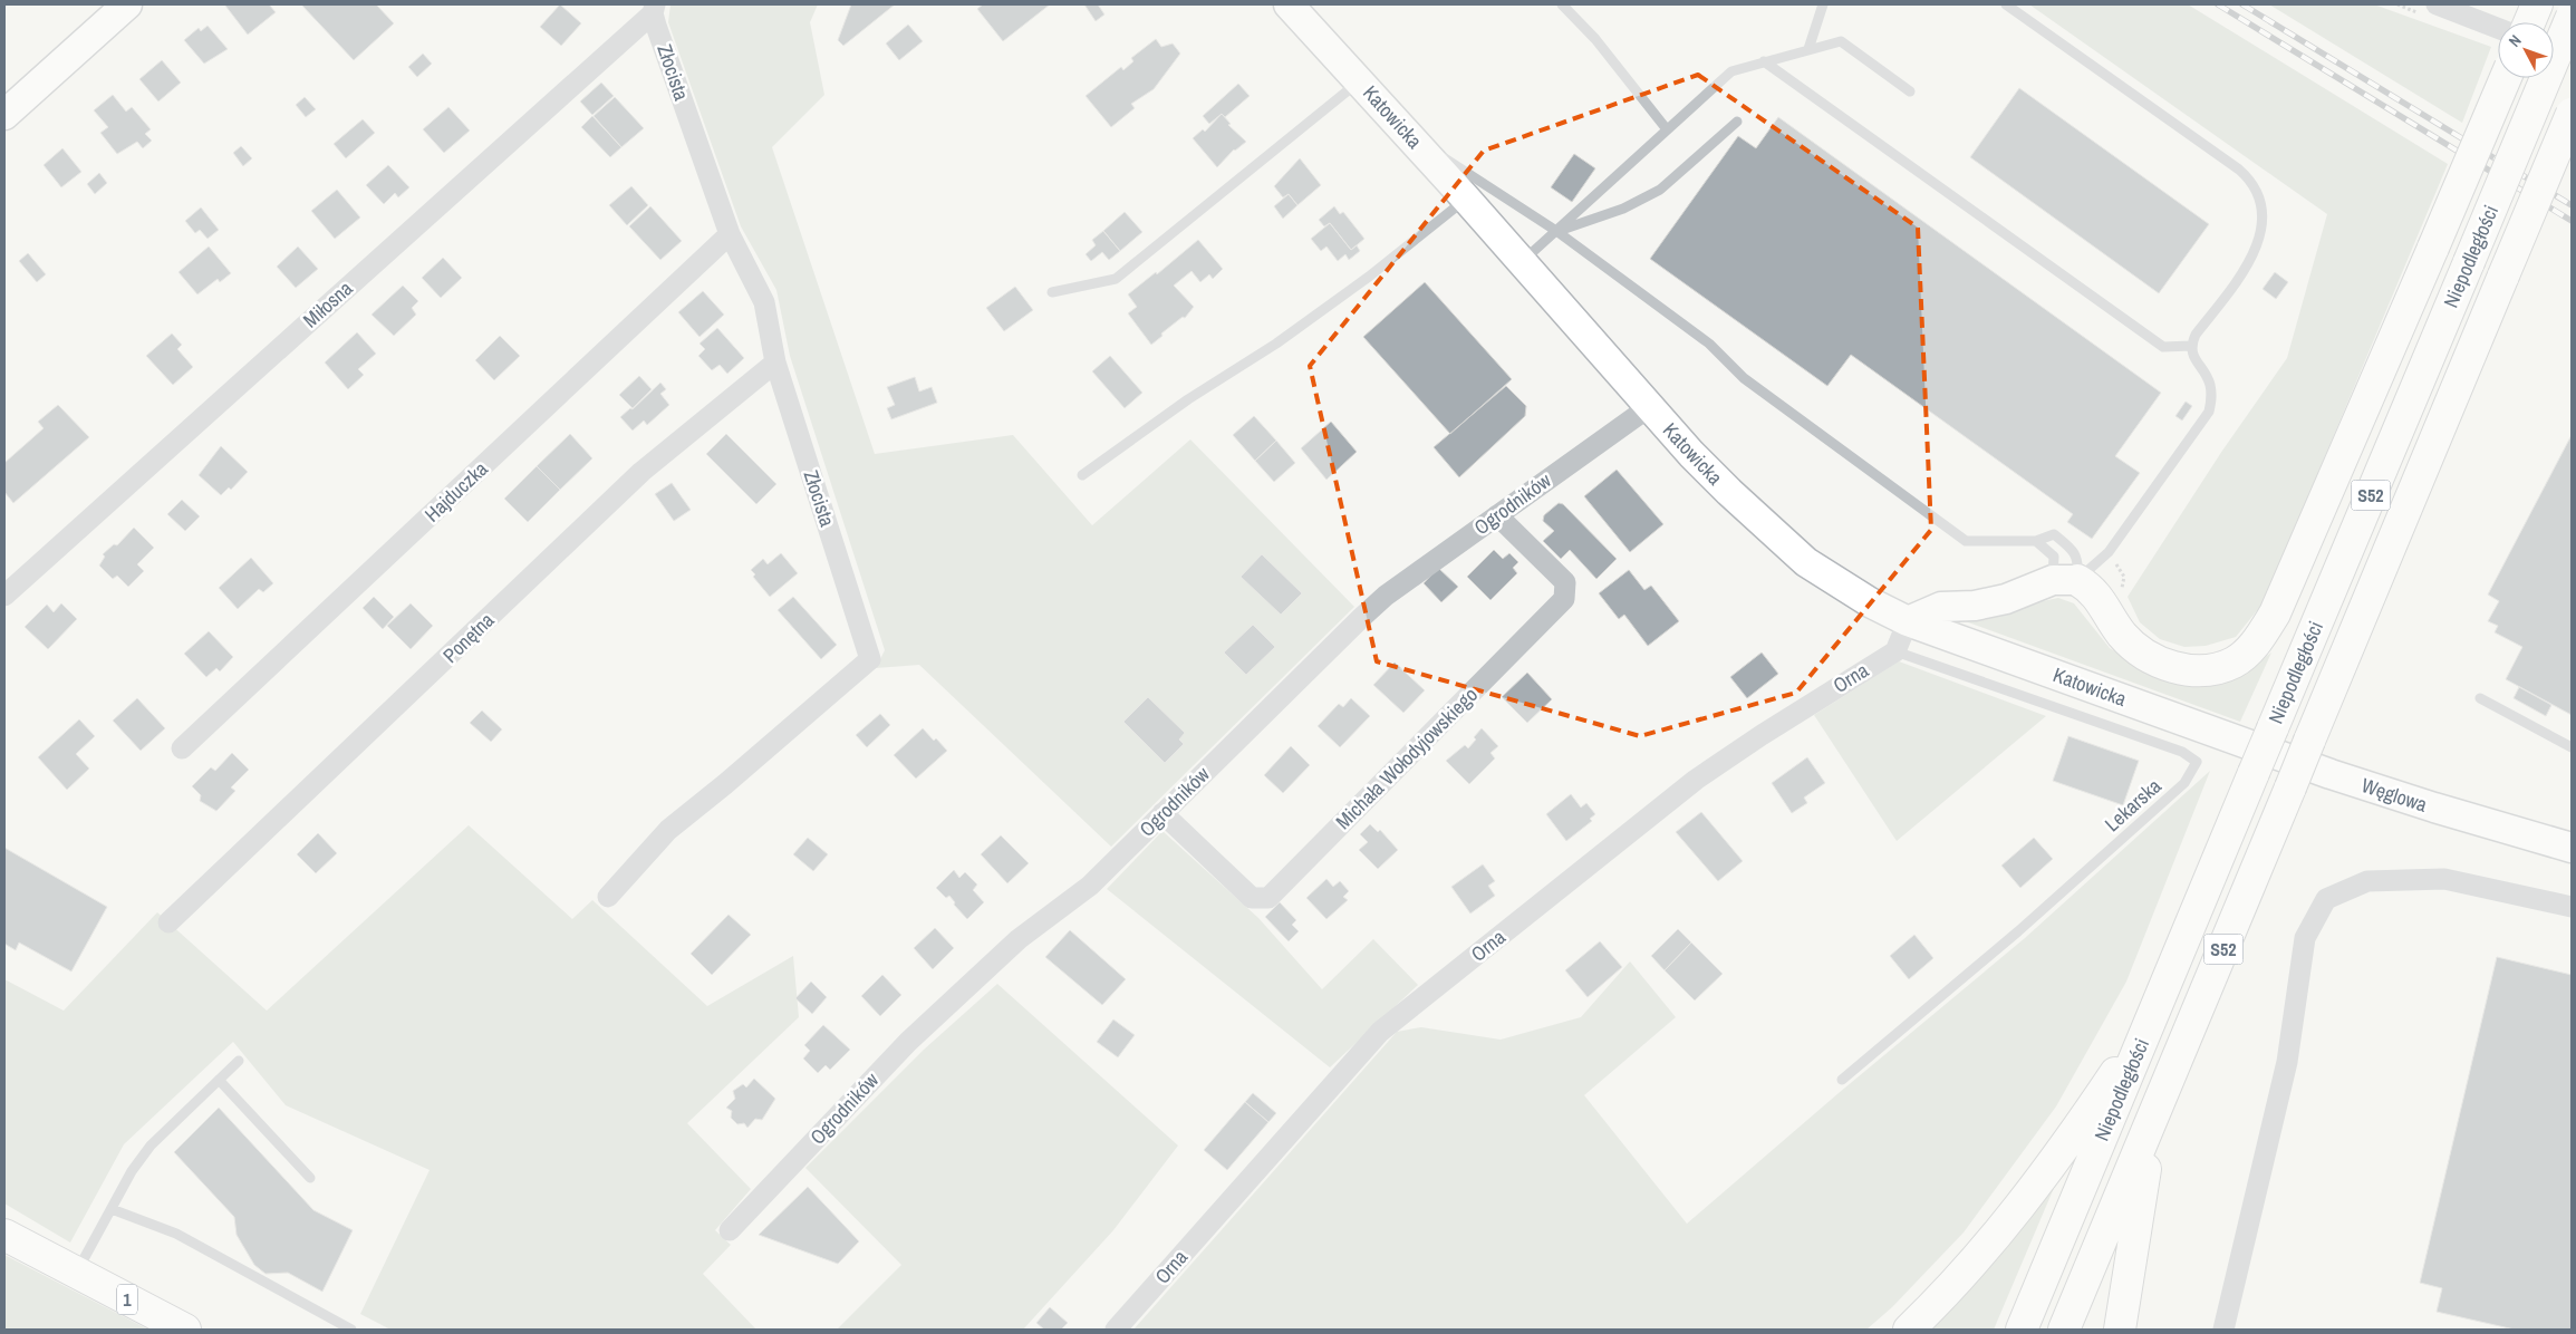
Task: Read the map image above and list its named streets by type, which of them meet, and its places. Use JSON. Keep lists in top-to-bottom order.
{
  "streets": {
    "main road": ["Niepodległości", "S52", "1"],
    "street": [
      "Złocista",
      "Katowicka",
      "Miłosna",
      "Hajduczka",
      "Ogrodników",
      "Ponętna",
      "Orna",
      "Michała Wołodyjowskiego",
      "Węglowa"
    ],
    "lane": ["Lekarska"]
  },
  "crossings": [
    ["Złocista", "Miłosna"],
    ["Złocista", "Hajduczka"],
    ["Złocista", "Ponętna"],
    ["Katowicka", "Ogrodników"],
    ["Katowicka", "Węglowa"],
    ["Ogrodników", "Michała Wołodyjowskiego"],
    ["Orna", "Lekarska"]
  ],
  "north": "top left"
}
